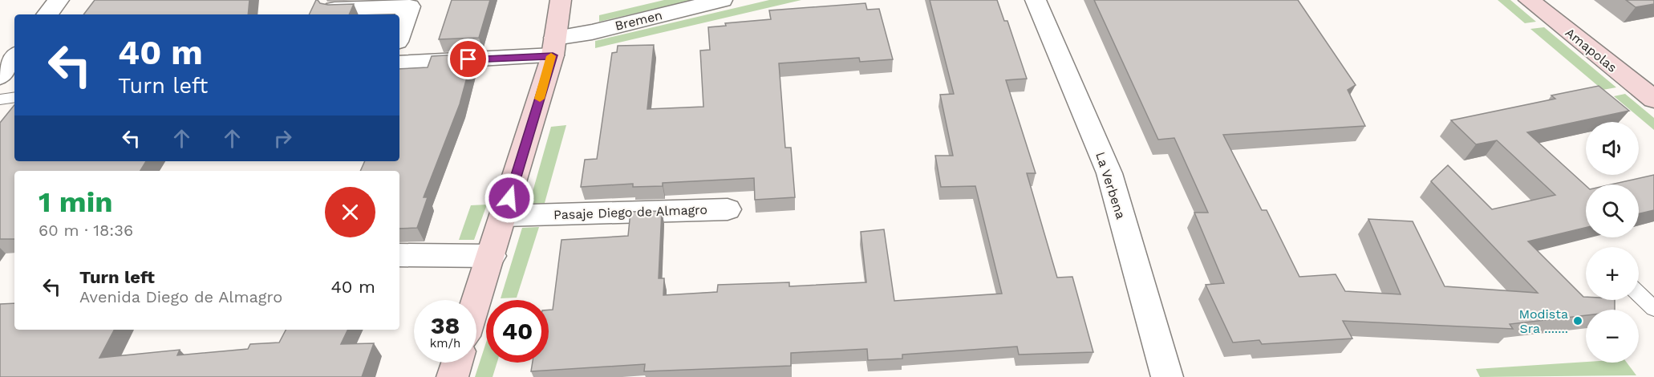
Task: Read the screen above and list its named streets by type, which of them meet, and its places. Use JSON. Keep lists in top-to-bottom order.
{
  "streets": {
    "street": [
      "Bremen",
      "Amapolas",
      "La Verbena",
      "Pasaje Diego de Almagro"
    ]
  },
  "places": ["Modista Sra ......."],
  "page": {
    "turn": ["40 m", "Turn left"],
    "map_buttons": ["+", "−"],
    "heading": ["1 min", "60 m · 18:36"],
    "list": [
      {
        "name": "Turn left",
        "note": "Avenida Diego de Almagro",
        "value": "40 m"
      }
    ],
    "speed": "38 km/h",
    "limit": "40"
  }
}
